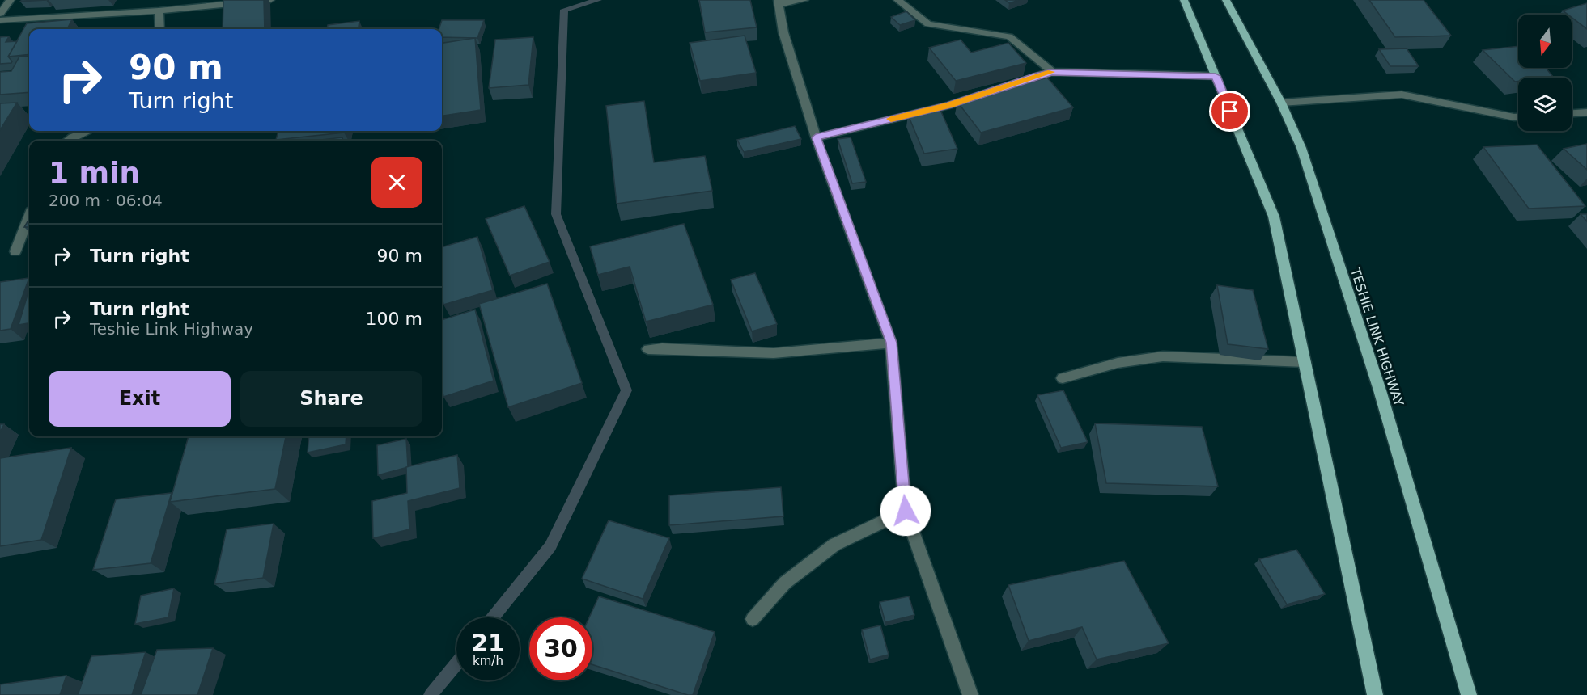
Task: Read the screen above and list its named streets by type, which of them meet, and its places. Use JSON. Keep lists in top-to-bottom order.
{
  "streets": {
    "main road": ["TESHIE LINK HIGHWAY"]
  },
  "north": "bottom",
  "page": {
    "turn": ["90 m", "Turn right"],
    "heading": ["1 min", "200 m · 06:04"],
    "list": [
      {
        "name": "Turn right",
        "value": "90 m"
      },
      {
        "name": "Turn right",
        "note": "Teshie Link Highway",
        "value": "100 m"
      }
    ],
    "buttons": ["Exit", "Share"],
    "speed": "21 km/h",
    "limit": "30"
  }
}
